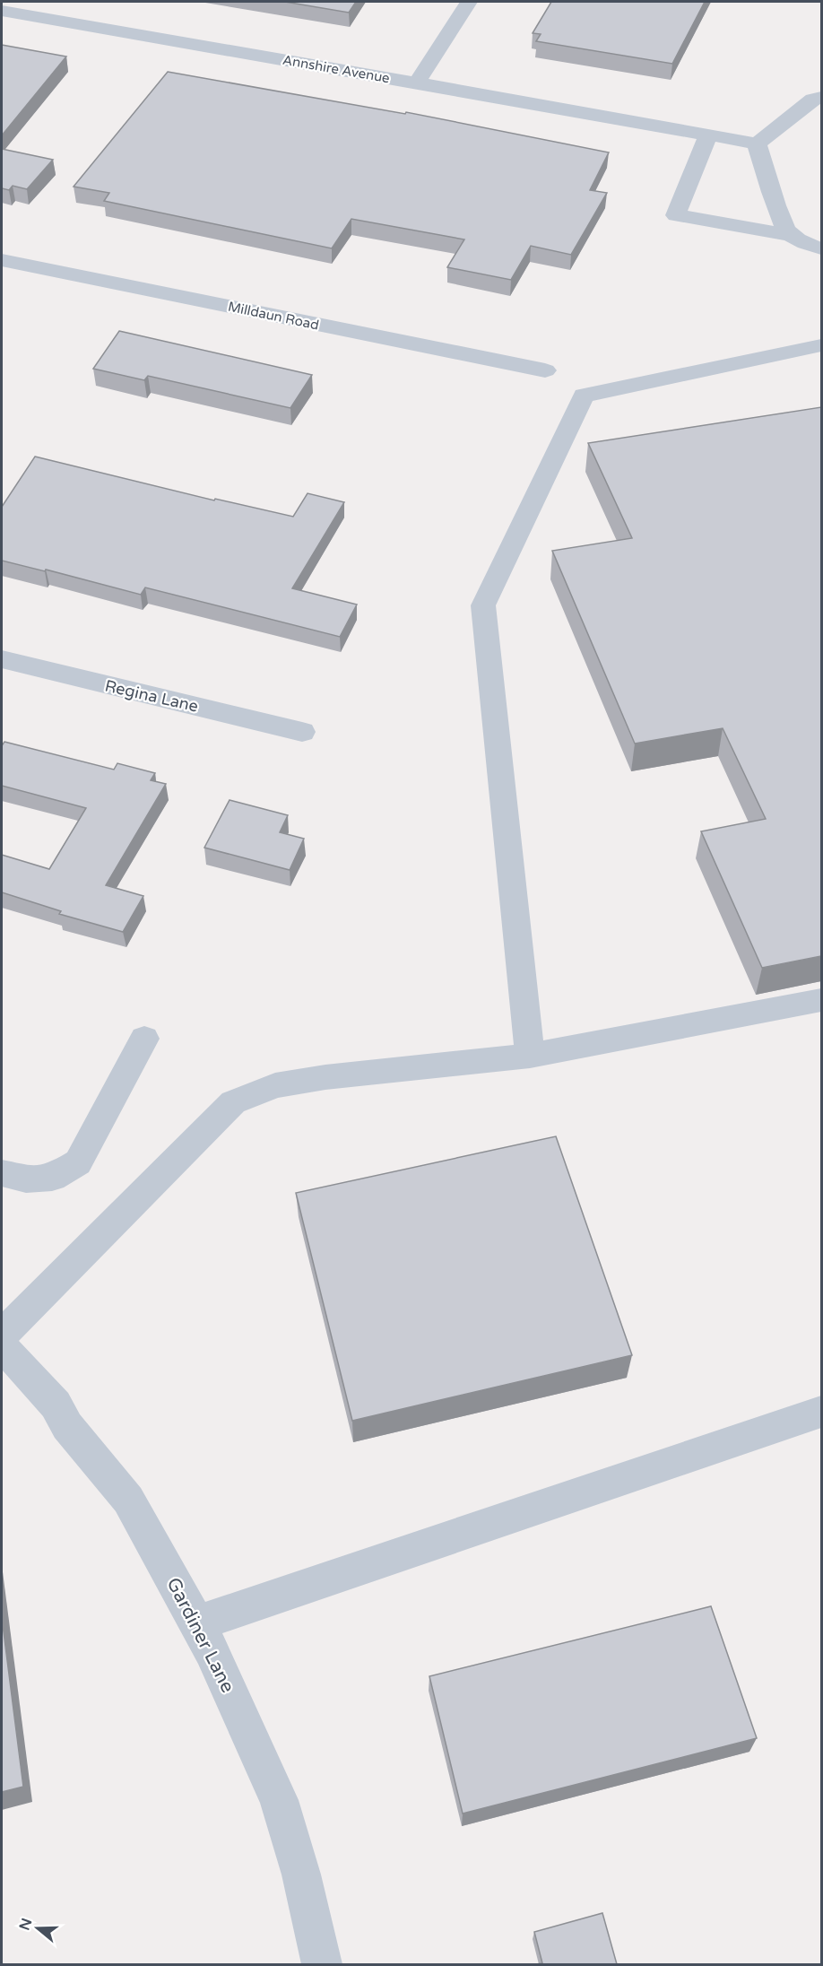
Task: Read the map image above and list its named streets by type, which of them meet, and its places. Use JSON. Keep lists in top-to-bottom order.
{
  "streets": {
    "street": [
      "Annshire Avenue",
      "Milldaun Road",
      "Regina Lane",
      "Gardiner Lane"
    ]
  },
  "north": "left"
}
